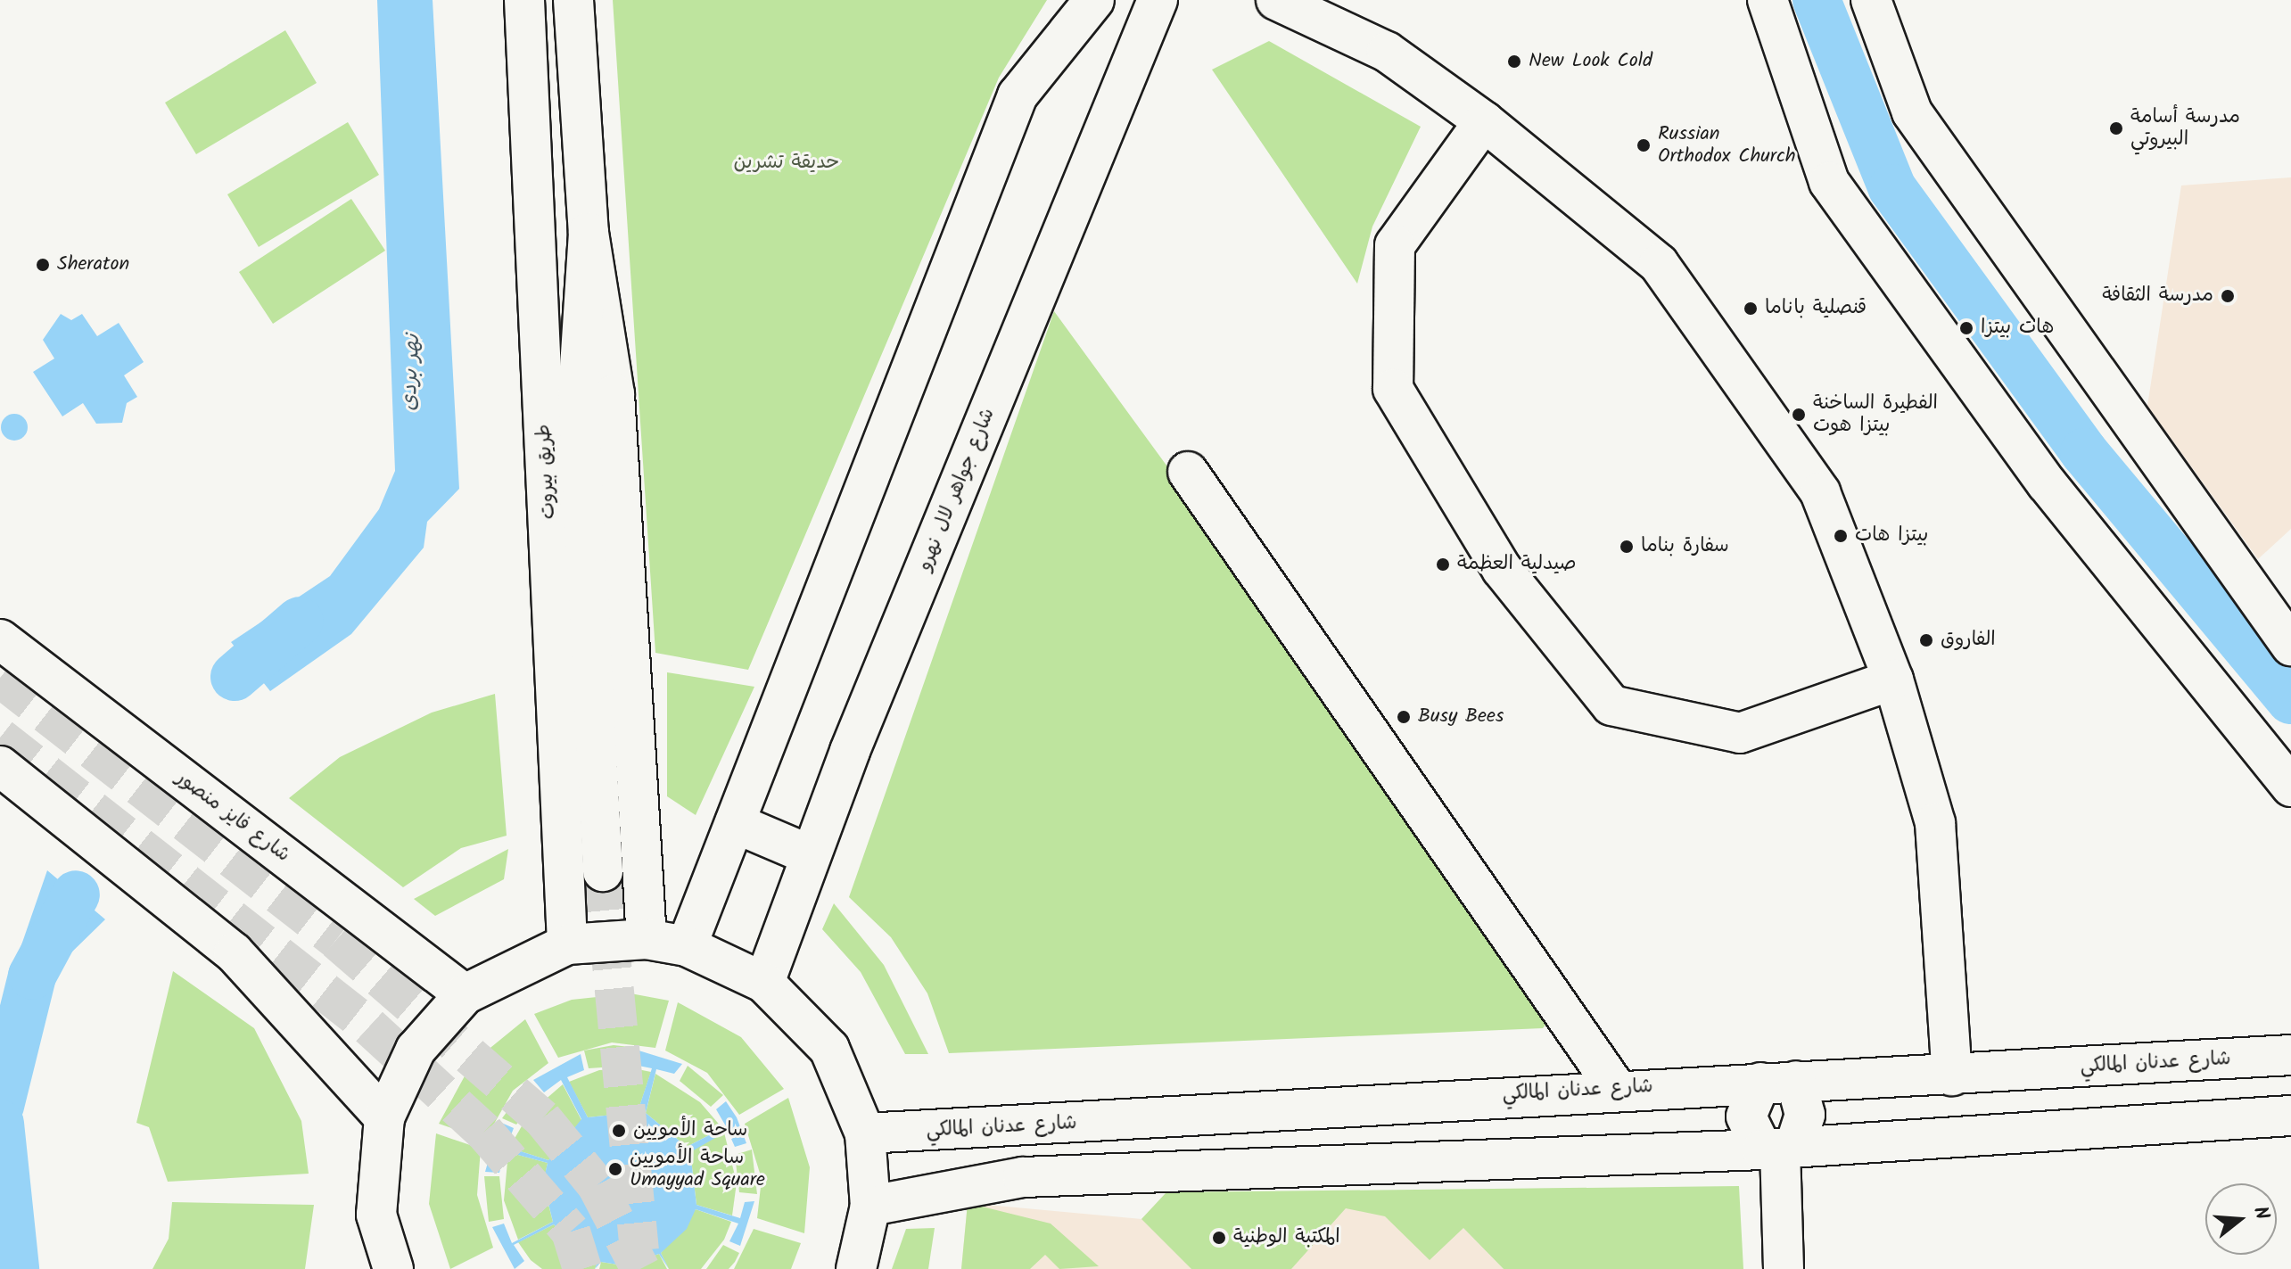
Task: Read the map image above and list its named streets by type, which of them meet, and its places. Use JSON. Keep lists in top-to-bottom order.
{
  "streets": {
    "main road": [
      "طريق بيروت",
      "شارع جواهر لال نهرو",
      "شارع فايز منصور",
      "شارع عدنان المالكي"
    ]
  },
  "water": ["نهر بردى"],
  "parks": ["حديقة تشرين"],
  "places": [
    "New Look Cold",
    "مدرسة أسامة البيروتي",
    "Russian Orthodox Church",
    "Sheraton",
    "مدرسة الثقافة",
    "قنصلية باناما",
    "هات بیتزا",
    "الفطيرة الساخنة بيتزا هوت",
    "بیتزا هات",
    "سفارة بناما",
    "صيدلية العظمة",
    "الفاروق",
    "Busy Bees",
    "ساحة الأمويين",
    "ساحة الأمويين Umayyad Square",
    "المكتبة الوطنية"
  ],
  "north": "right"
}
